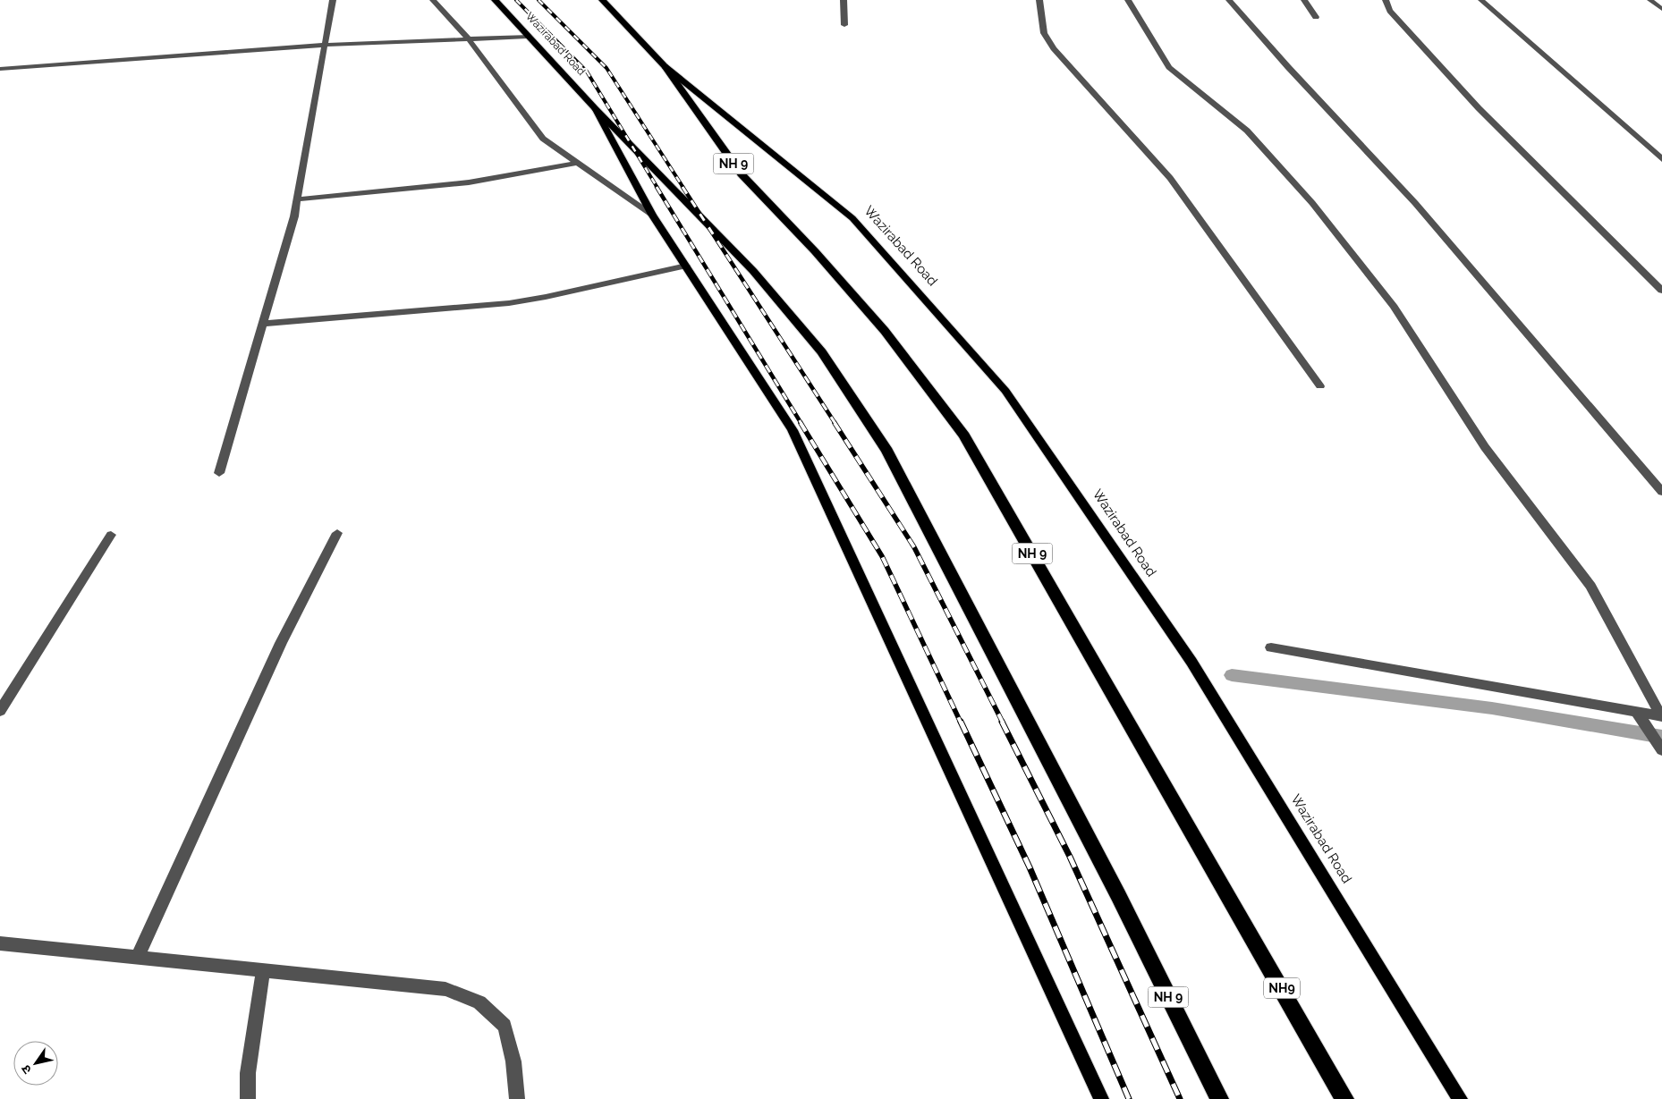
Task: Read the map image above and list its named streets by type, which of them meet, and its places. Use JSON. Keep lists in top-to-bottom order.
{
  "streets": {
    "highway": ["Wazirabad Road", "NH 9", "NH9"]
  },
  "north": "bottom left"
}
